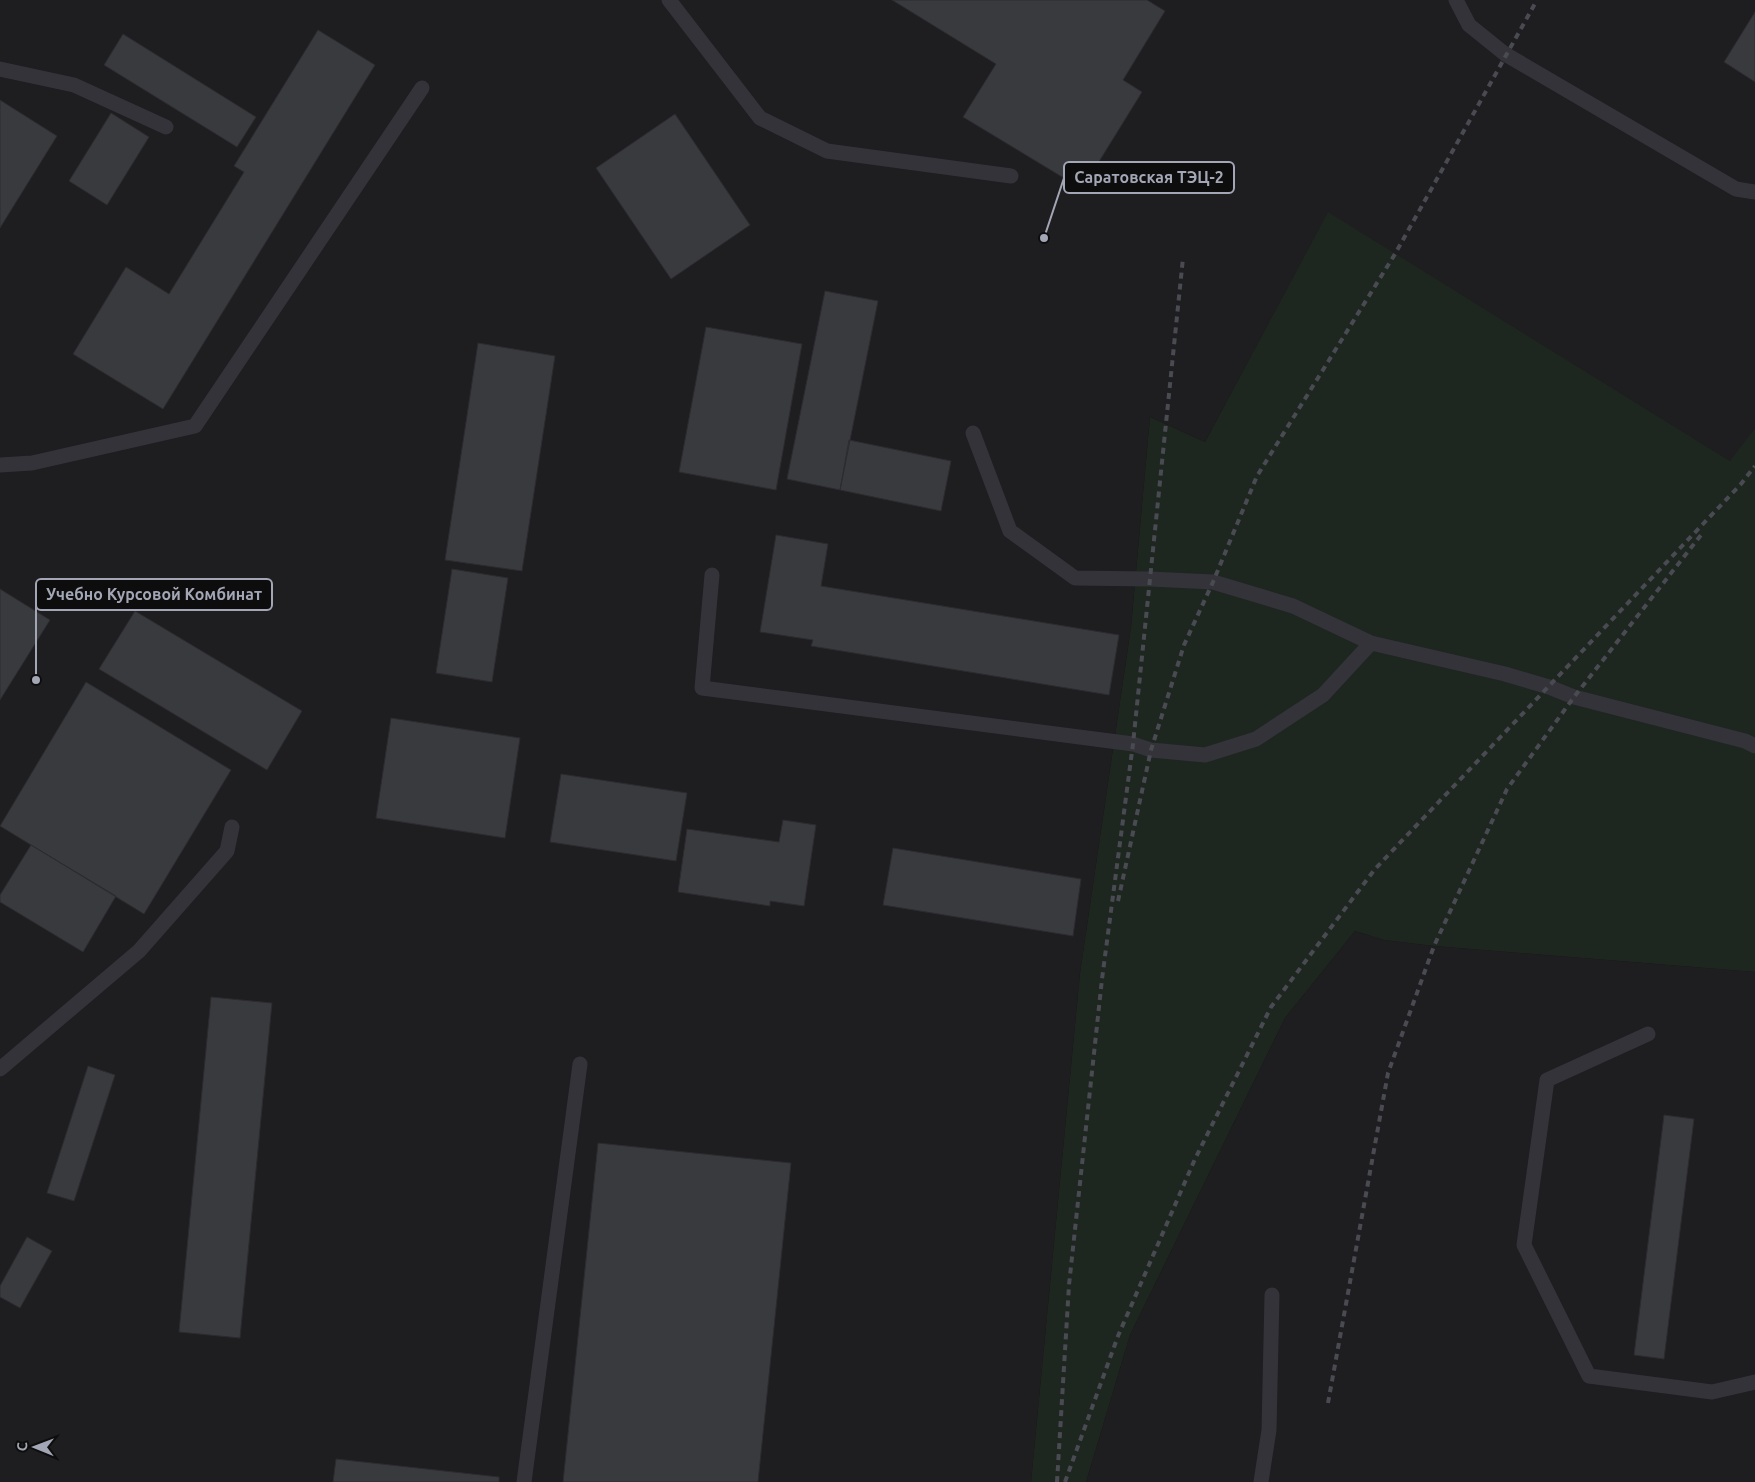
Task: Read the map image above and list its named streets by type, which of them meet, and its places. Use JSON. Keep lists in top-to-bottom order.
{
  "places": ["Саратовская ТЭЦ-2", "Учебно Курсовой Комбинат"],
  "north": "left"
}
